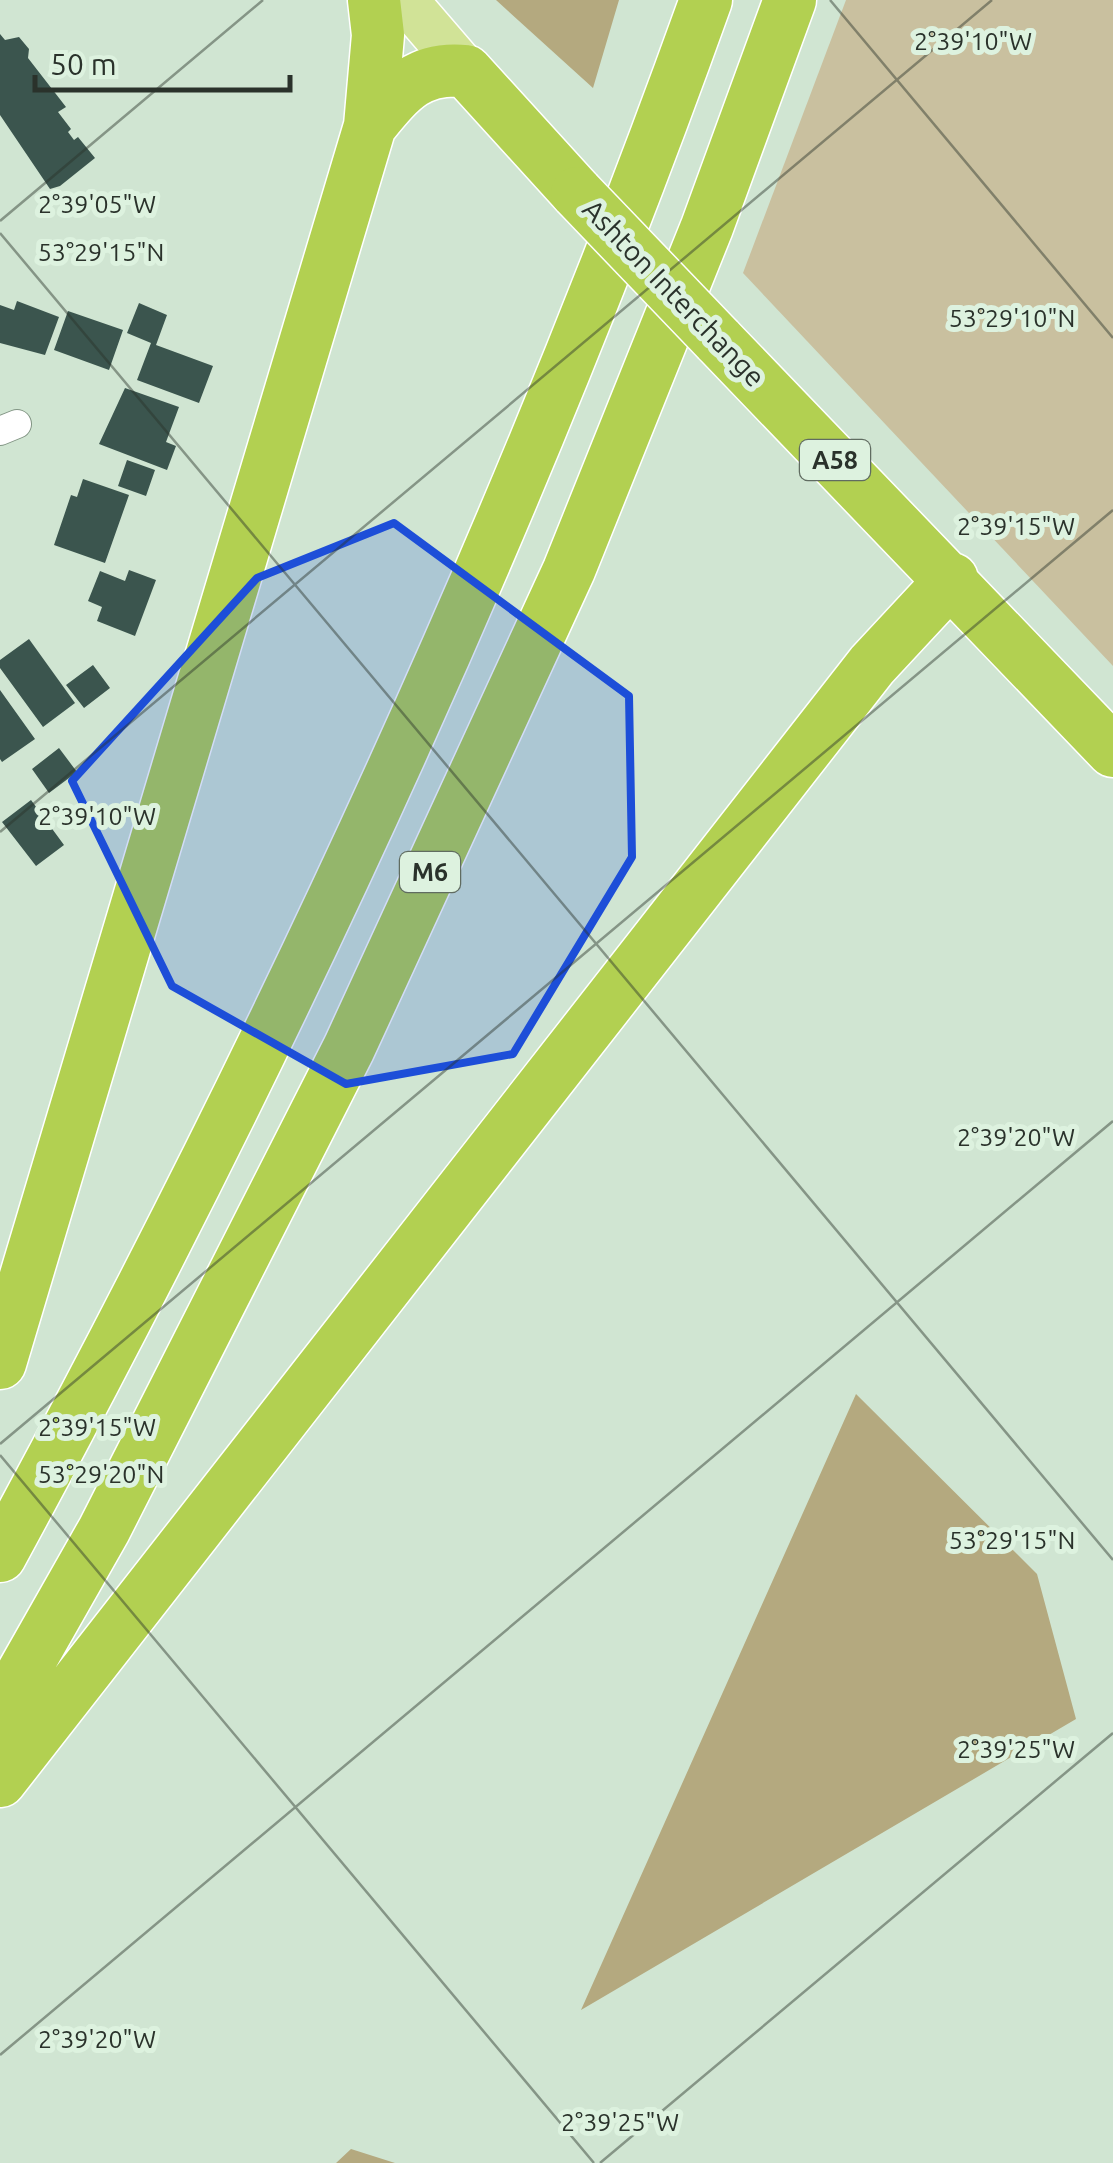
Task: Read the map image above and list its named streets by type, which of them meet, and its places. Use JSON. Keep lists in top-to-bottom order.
{
  "streets": {
    "highway": ["Ashton Interchange", "A58", "M6"]
  },
  "crossings": [
    ["Ashton Interchange", "A58"]
  ],
  "scale_bar": "50 m",
  "coordinates": [
    "2°39'10\"W",
    "2°39'05\"W",
    "53°29'15\"N",
    "53°29'10\"N",
    "2°39'15\"W",
    "2°39'20\"W",
    "53°29'20\"N",
    "2°39'25\"W"
  ]
}
